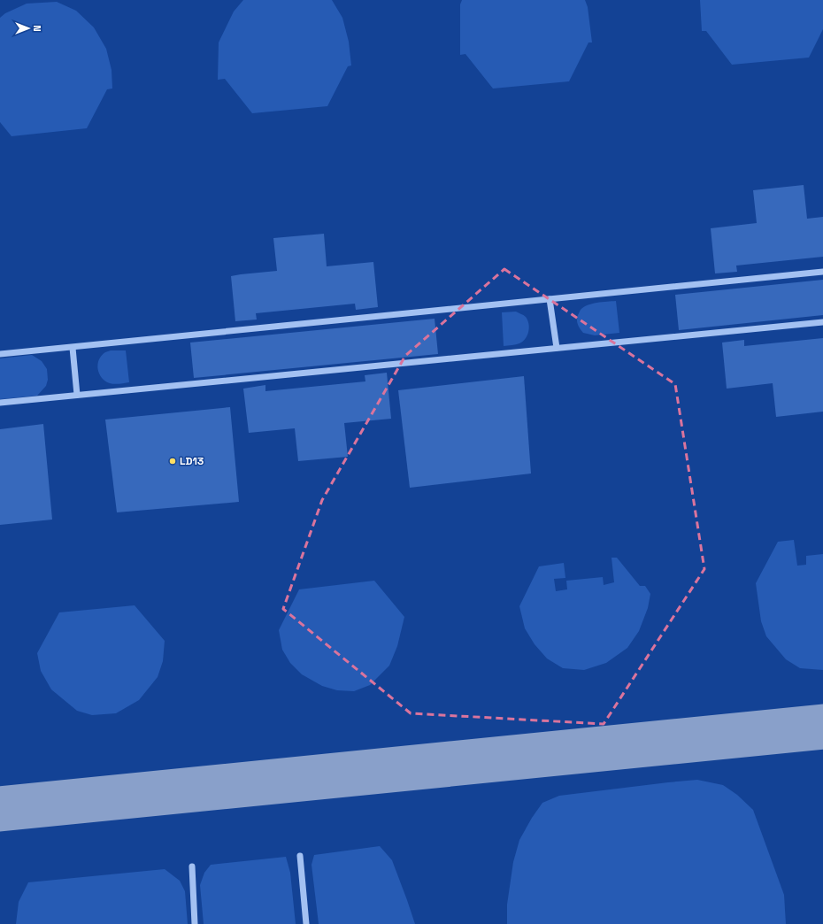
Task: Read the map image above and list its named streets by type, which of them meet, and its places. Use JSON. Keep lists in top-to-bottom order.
{
  "places": ["LD13"],
  "north": "right"
}
